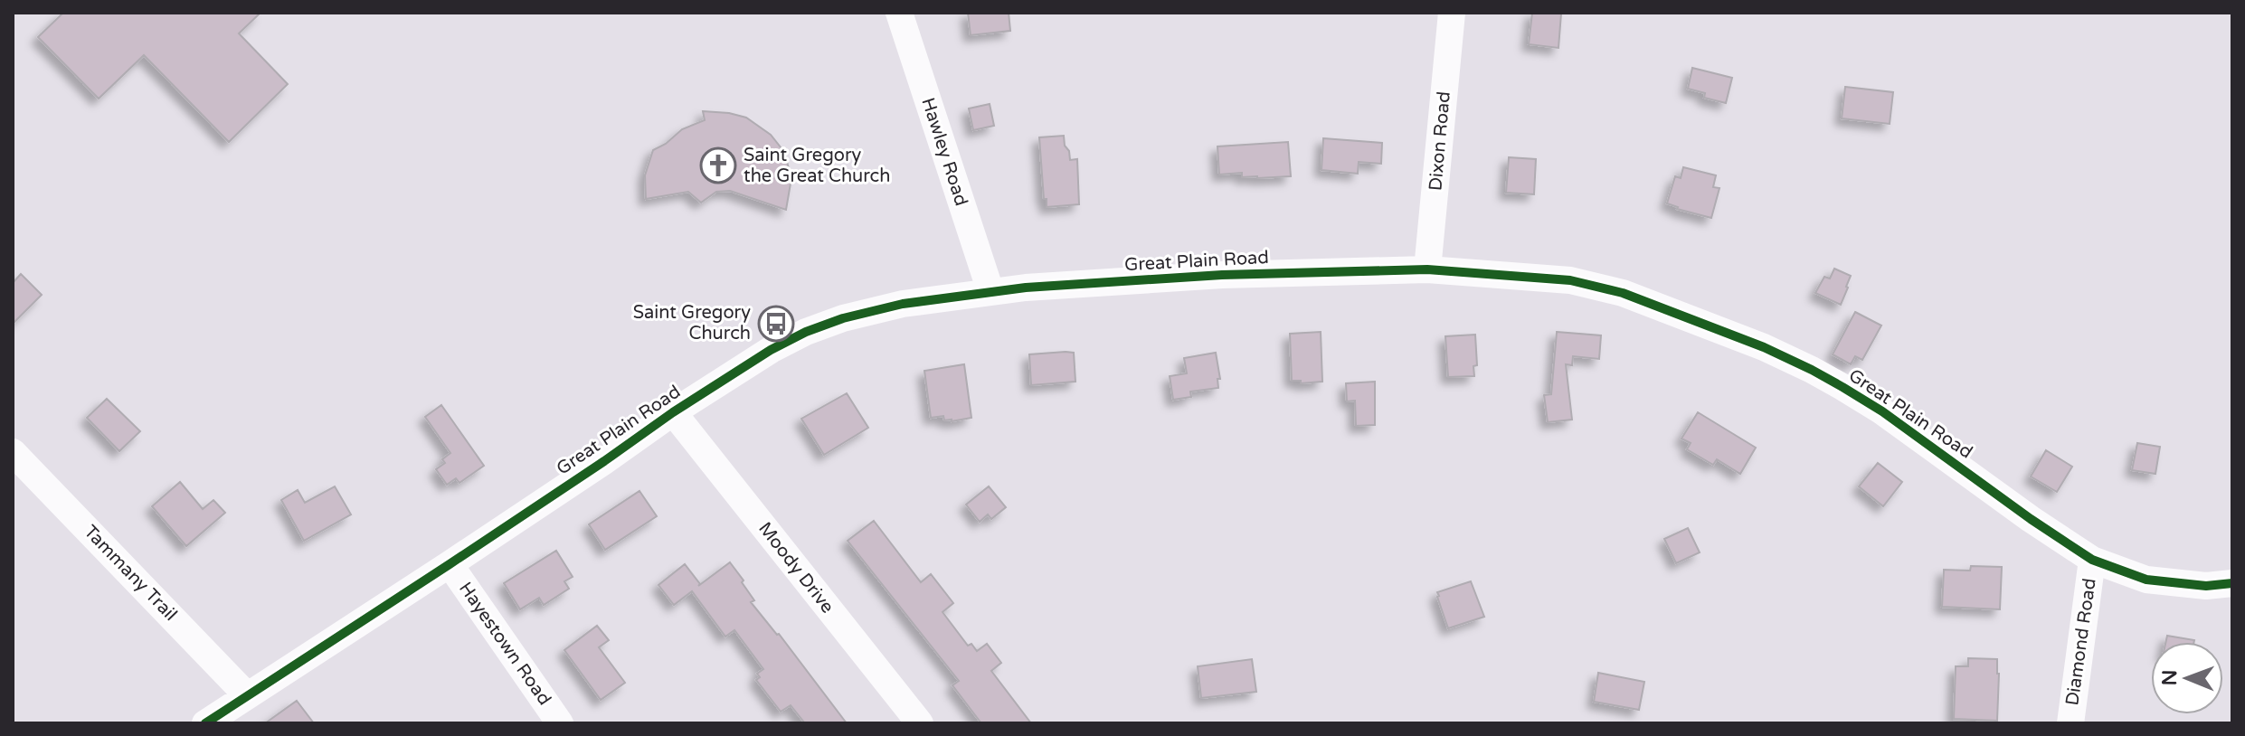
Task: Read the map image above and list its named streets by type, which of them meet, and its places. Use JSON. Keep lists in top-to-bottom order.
{
  "streets": {
    "street": [
      "Dixon Road",
      "Hawley Road",
      "Great Plain Road",
      "Moody Drive",
      "Tammany Trail",
      "Diamond Road",
      "Hayestown Road"
    ]
  },
  "crossings": [
    ["Dixon Road", "Great Plain Road"],
    ["Hawley Road", "Great Plain Road"],
    ["Great Plain Road", "Moody Drive"],
    ["Great Plain Road", "Tammany Trail"],
    ["Great Plain Road", "Diamond Road"],
    ["Great Plain Road", "Hayestown Road"]
  ],
  "places": {
    "church": ["Saint Gregory the Great Church"],
    "bus stop": ["Saint Gregory Church"]
  },
  "north": "left"
}
